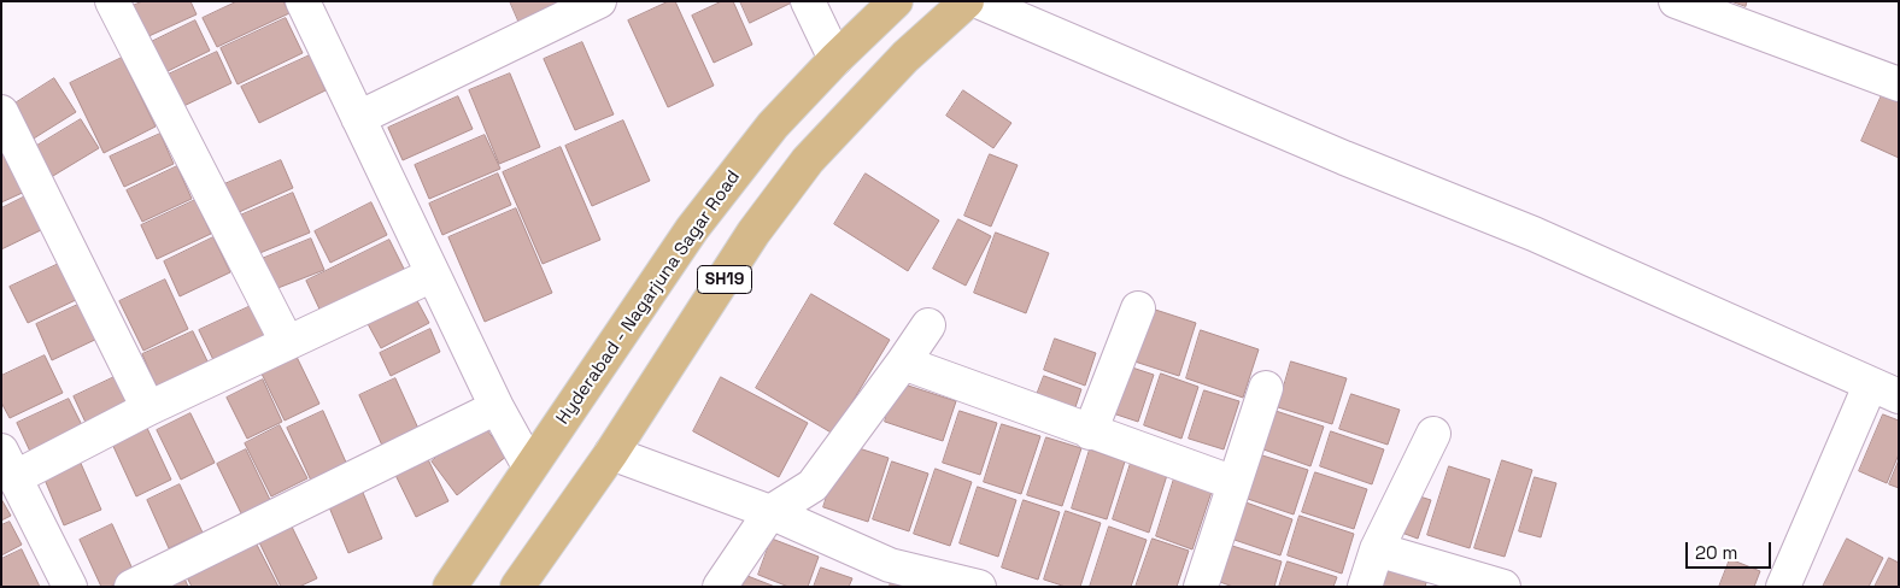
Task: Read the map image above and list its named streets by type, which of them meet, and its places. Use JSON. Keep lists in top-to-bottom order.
{
  "streets": {
    "main road": ["SH19", "Hyderabad - Nagarjuna Sagar Road"]
  },
  "scale_bar": "20 m"
}
